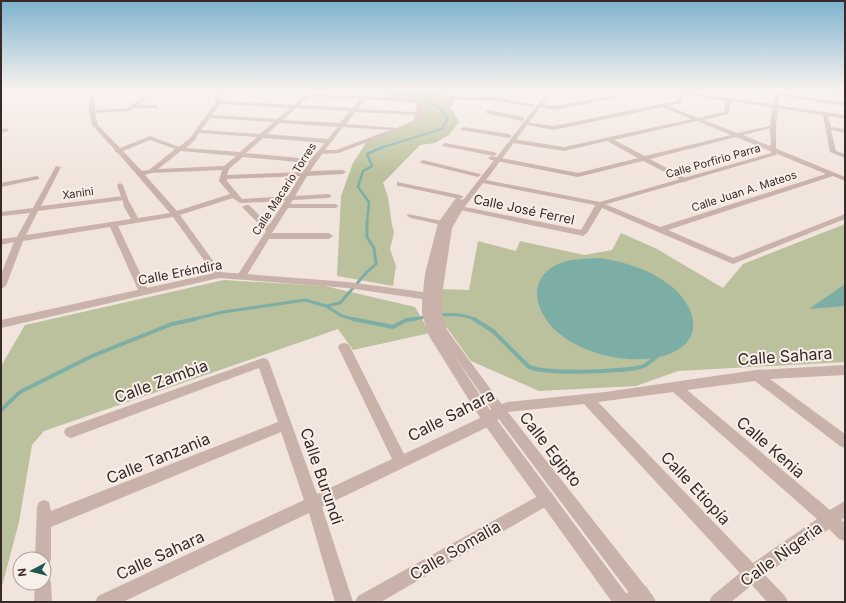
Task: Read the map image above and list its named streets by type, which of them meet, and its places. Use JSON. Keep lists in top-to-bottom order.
{
  "streets": {
    "street": [
      "Calle Porfirio Parra",
      "Calle Macario Torres",
      "Calle Juan A. Mateos",
      "Xanini",
      "Calle José Ferrel",
      "Calle Eréndira",
      "Calle Sahara",
      "Calle Zambia",
      "Calle Kenia",
      "Calle Egipto",
      "Calle Tanzania",
      "Calle Burundi",
      "Calle Etiopía",
      "Calle Somalia",
      "Calle Nigeria"
    ]
  },
  "crossings": [
    ["Calle Porfirio Parra", "Calle José Ferrel"],
    ["Calle Macario Torres", "Calle Eréndira"],
    ["Calle Sahara", "Calle Kenia"],
    ["Calle Sahara", "Calle Egipto"],
    ["Calle Sahara", "Calle Burundi"],
    ["Calle Sahara", "Calle Etiopía"],
    ["Calle Zambia", "Calle Burundi"],
    ["Calle Kenia", "Calle Nigeria"],
    ["Calle Egipto", "Calle Somalia"],
    ["Calle Tanzania", "Calle Burundi"],
    ["Calle Etiopía", "Calle Nigeria"]
  ],
  "north": "left"
}
